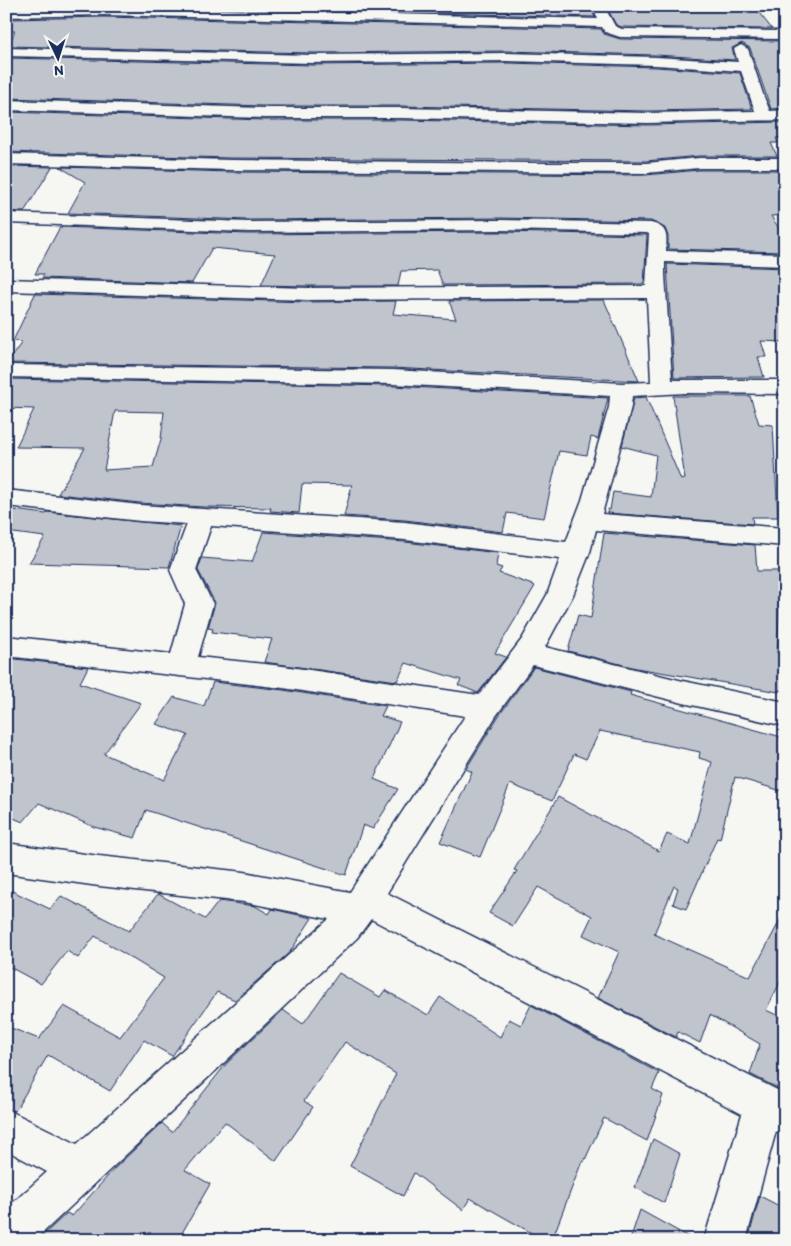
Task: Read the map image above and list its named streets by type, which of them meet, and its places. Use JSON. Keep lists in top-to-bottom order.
{
  "north": "bottom"
}
